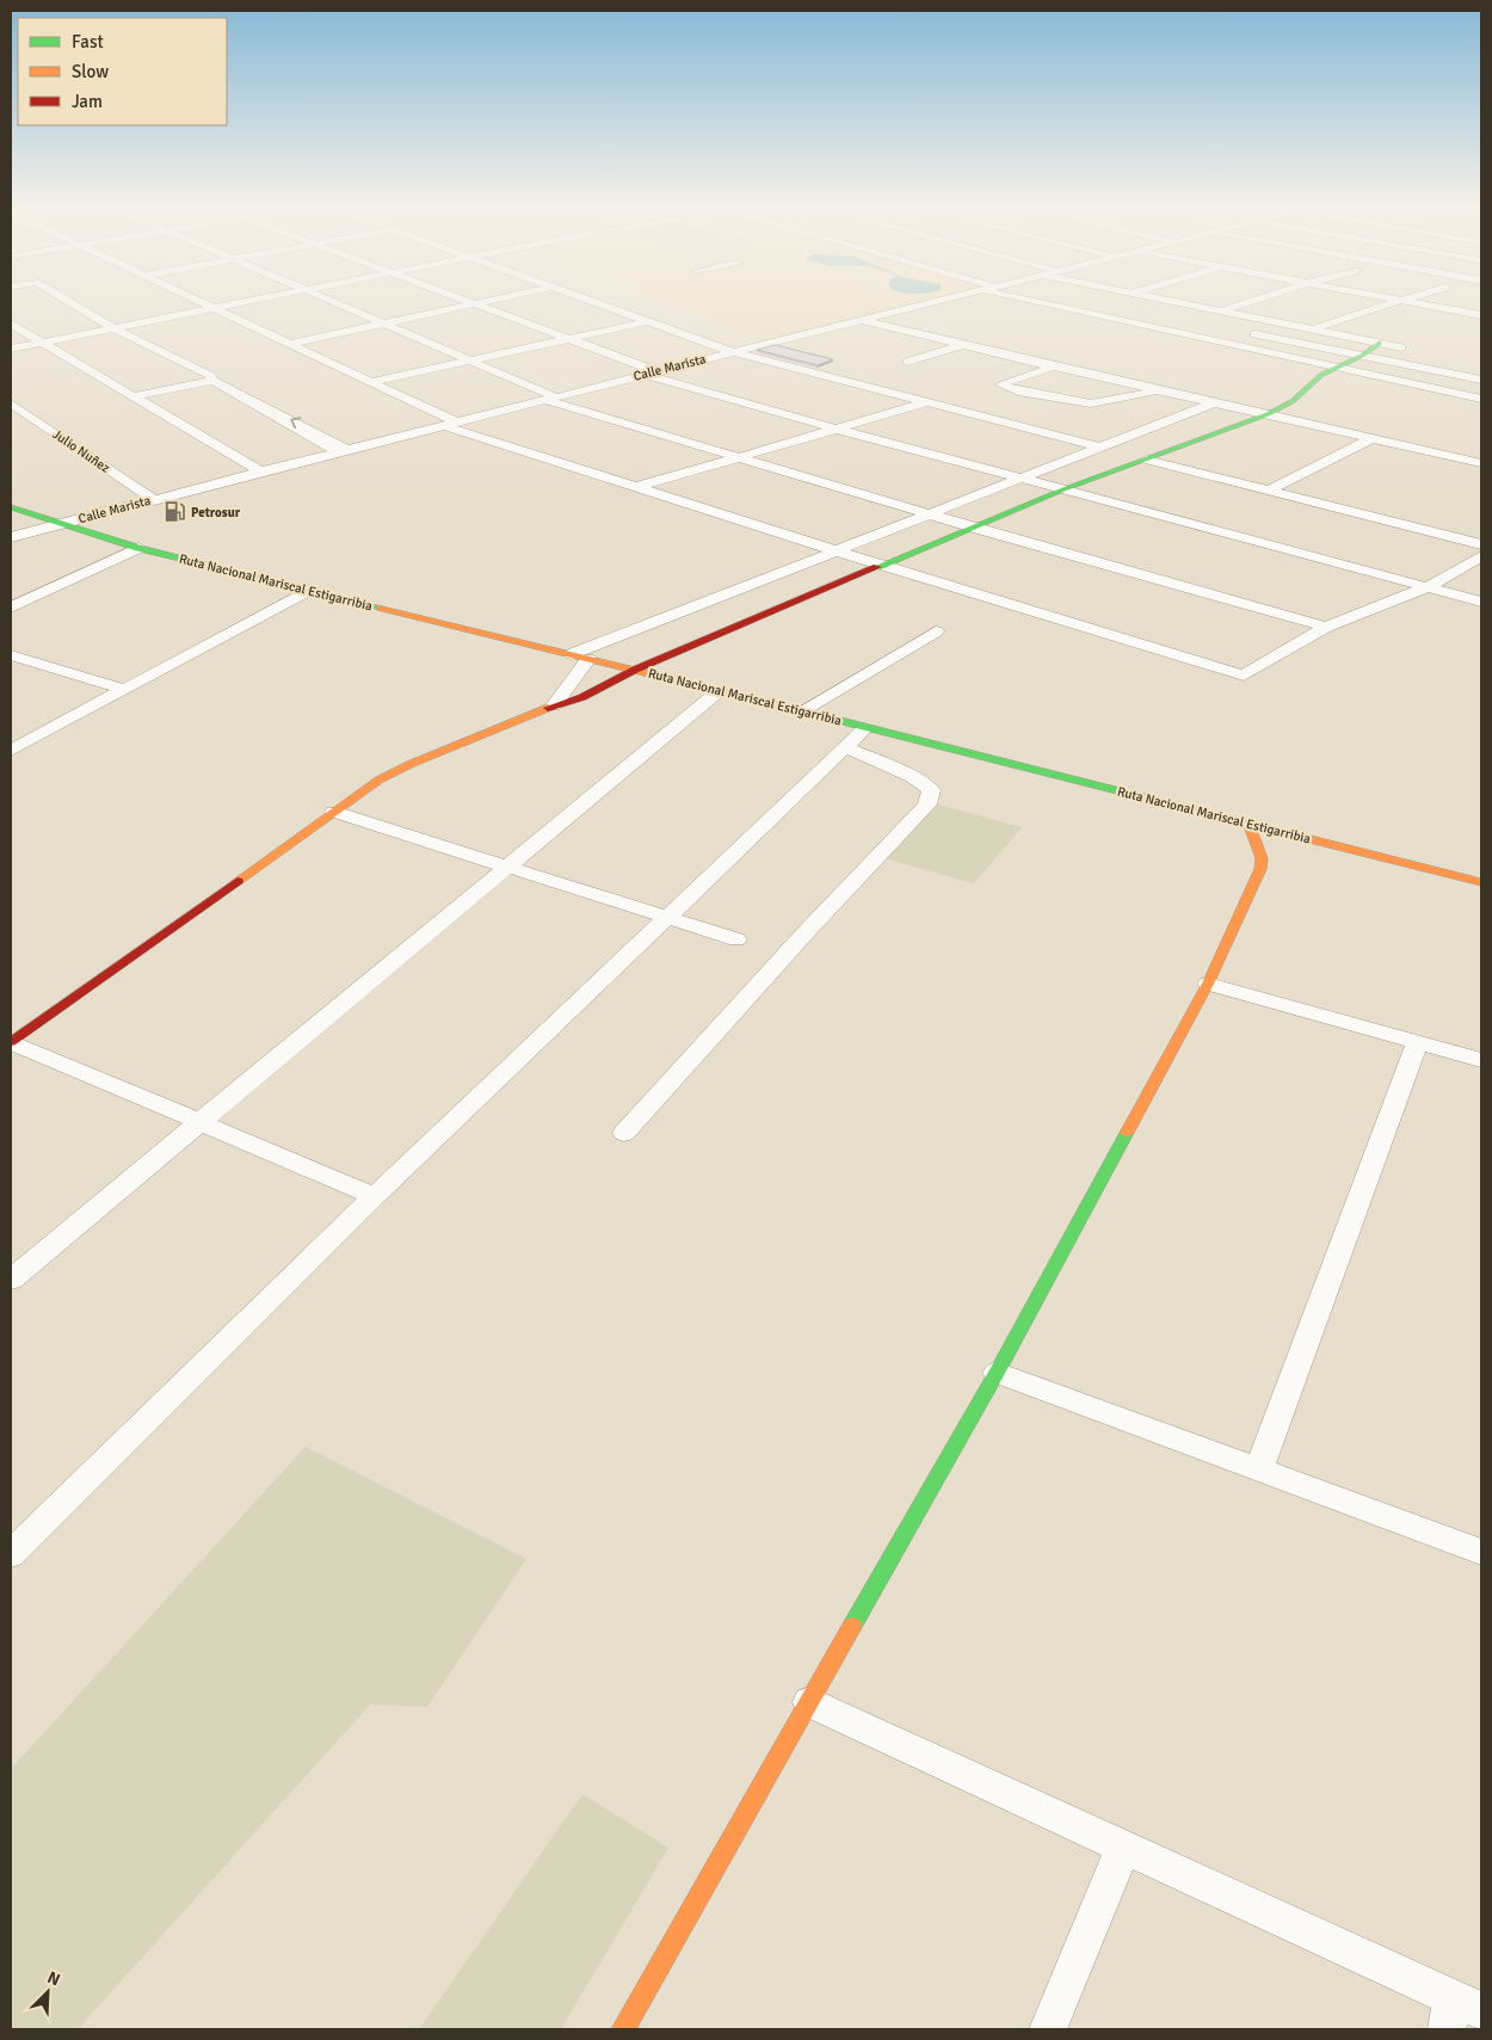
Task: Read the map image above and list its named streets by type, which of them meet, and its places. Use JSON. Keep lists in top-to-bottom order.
{
  "streets": {
    "street": ["Calle Marista", "Julio Nuñez", "Ruta Nacional Mariscal Estigarribia"]
  },
  "crossings": [
    ["Calle Marista", "Julio Nuñez"],
    ["Calle Marista", "Ruta Nacional Mariscal Estigarribia"]
  ],
  "places": {
    "fuel station": ["Petrosur"]
  },
  "legend": ["Fast", "Slow", "Jam"],
  "north": "top right"
}
